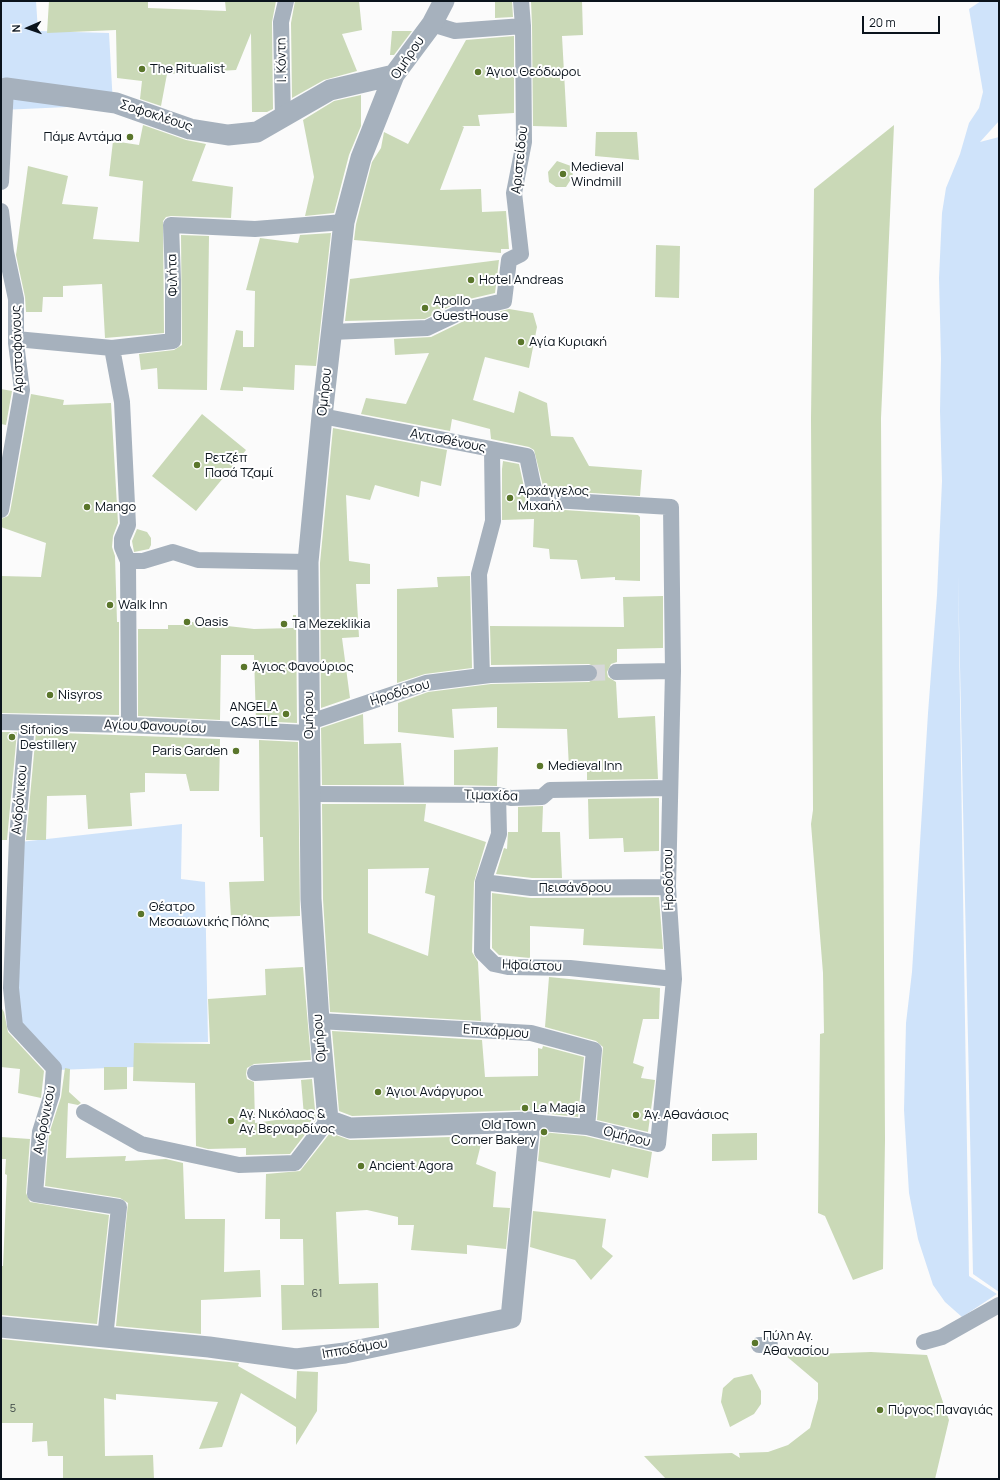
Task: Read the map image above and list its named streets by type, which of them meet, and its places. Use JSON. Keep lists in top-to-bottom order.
{
  "streets": {
    "street": [
      "Ομήρου",
      "Ι. Κόντη",
      "Σοφοκλέους",
      "Αριστείδου",
      "Φιλήτα",
      "Αριστοφάνους",
      "Αντισθένους",
      "Ηροδότου",
      "Αγίου Φανουρίου",
      "Τιμαχίδα",
      "Ανδρόνικου",
      "Πεισάνδρου",
      "Ηφαίστου",
      "Επιχάρμου",
      "Ιπποδάμου"
    ]
  },
  "crossings": [
    ["Ομήρου", "Σοφοκλέους"],
    ["Ομήρου", "Αριστείδου"],
    ["Ομήρου", "Φιλήτα"],
    ["Ομήρου", "Αντισθένους"],
    ["Ομήρου", "Ηροδότου"],
    ["Ομήρου", "Αγίου Φανουρίου"],
    ["Ομήρου", "Τιμαχίδα"],
    ["Ομήρου", "Επιχάρμου"],
    ["Ομήρου", "Ιπποδάμου"],
    ["Ι. Κόντη", "Σοφοκλέους"],
    ["Φιλήτα", "Αριστοφάνους"],
    ["Αντισθένους", "Ηροδότου"],
    ["Ηροδότου", "Αγίου Φανουρίου"],
    ["Ηροδότου", "Τιμαχίδα"],
    ["Ηροδότου", "Πεισάνδρου"],
    ["Ηροδότου", "Ηφαίστου"],
    ["Αγίου Φανουρίου", "Ανδρόνικου"],
    ["Τιμαχίδα", "Ηφαίστου"],
    ["Ανδρόνικου", "Ιπποδάμου"],
    ["Πεισάνδρου", "Ηφαίστου"]
  ],
  "places": [
    "The Ritualist",
    "Άγιοι Θεόδωροι",
    "Πάμε Αντάμα",
    "Medieval Windmill",
    "Hotel Andreas",
    "Apollo GuestHouse",
    "Αγία Κυριακή",
    "Ρετζέπ Πασά Τζαμί",
    "Αρχάγγελος Μιχαήλ",
    "Mango",
    "Walk Inn",
    "Oasis",
    "Ta Mezeklikia",
    "Άγιος Φανούριος",
    "Nisyros",
    "ANGELA CASTLE",
    "Sifonios Destillery",
    "Paris Garden",
    "Medieval Inn",
    "Θέατρο Μεσαιωνικής Πόλης",
    "Άγιοι Ανάργυροι",
    "La Magia",
    "Άγ. Αθανάσιος",
    "Αγ. Νικόλαος & Αγ. Βερναρδίνος",
    "Old Town Corner Bakery",
    "Ancient Agora",
    "Πύλη Αγ. Αθανασίου",
    "Πύργος Παναγιάς"
  ],
  "house_numbers": ["61", "5"],
  "scale_bar": "20 m",
  "north": "left"
}
